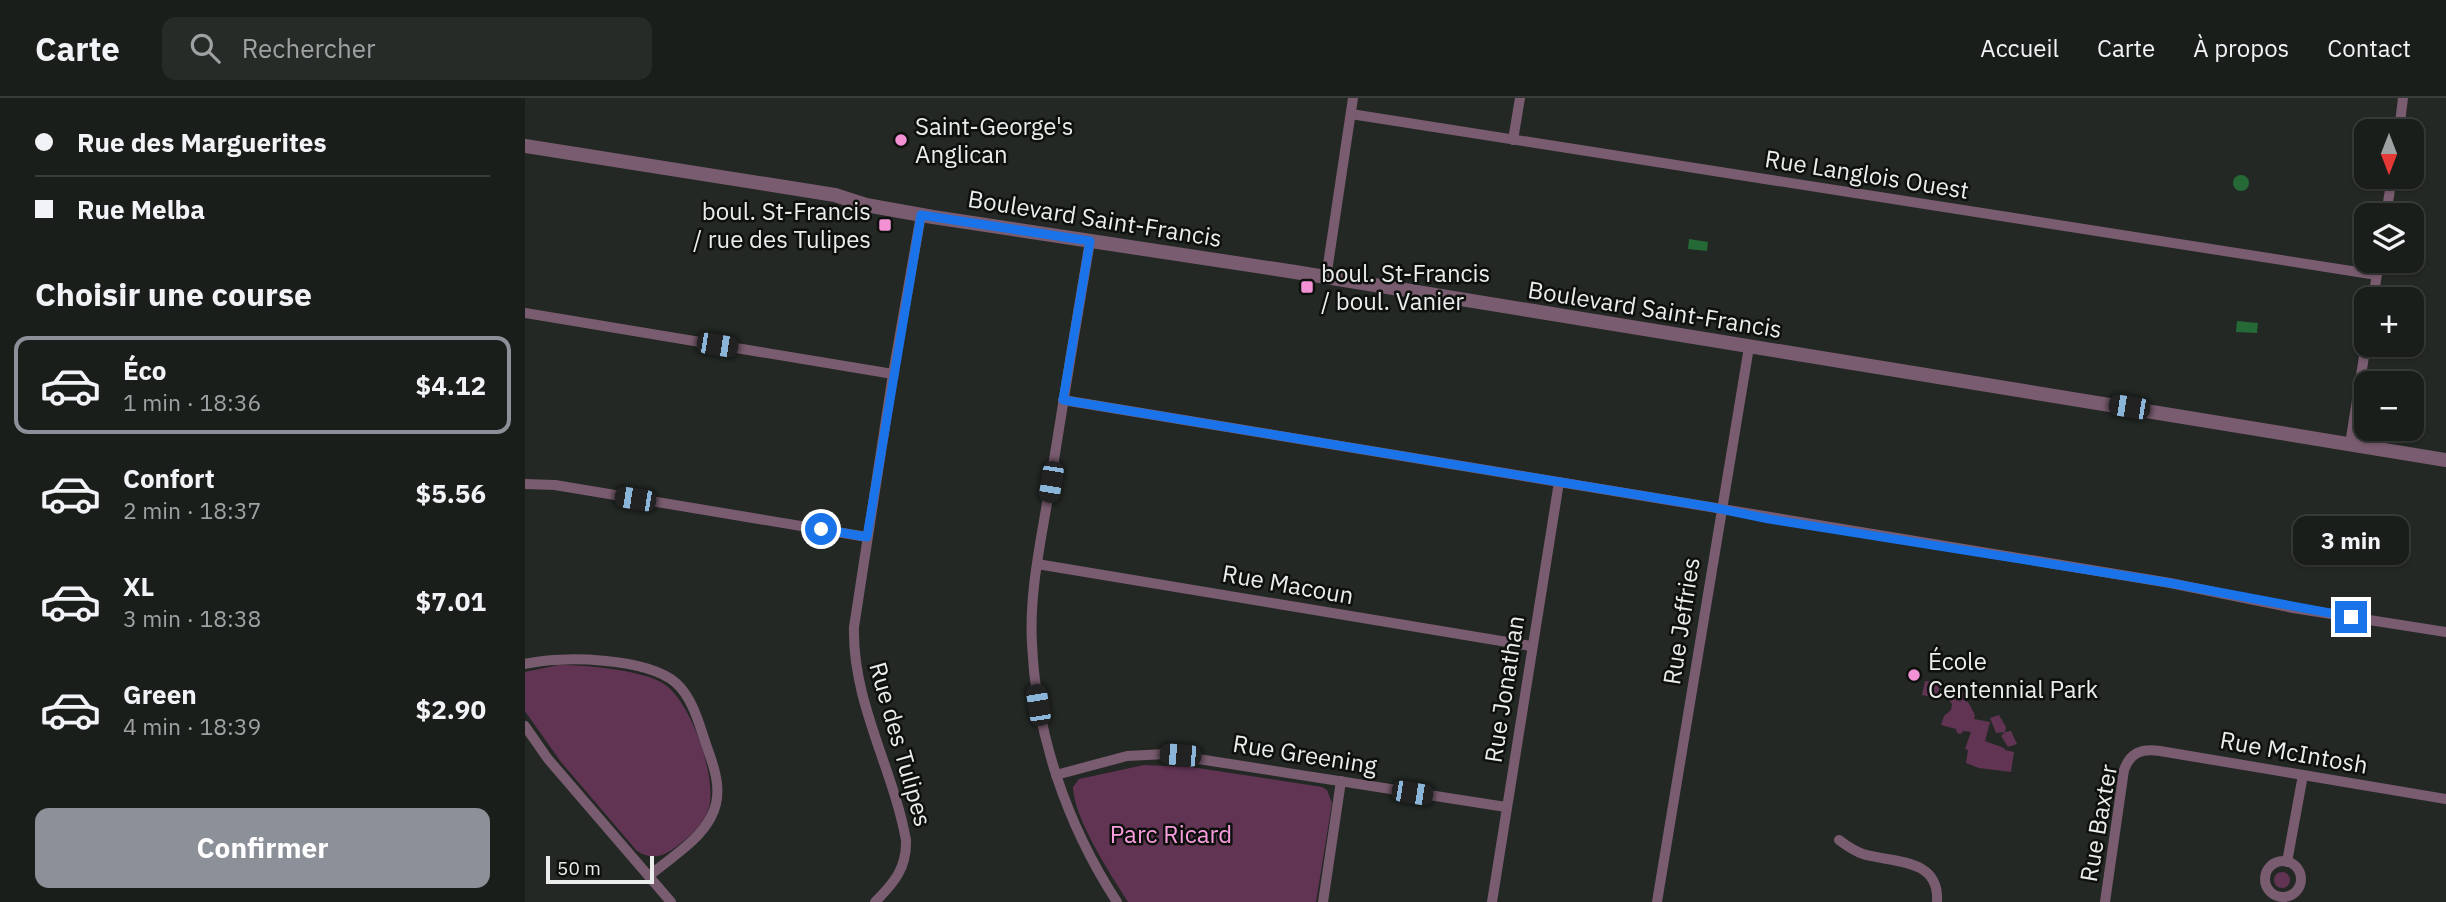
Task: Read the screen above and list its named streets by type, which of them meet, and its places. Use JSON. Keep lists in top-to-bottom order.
{
  "streets": {
    "street": [
      "Rue Langlois Ouest",
      "Boulevard Saint-Francis",
      "Rue Macoun",
      "Rue Jeffries",
      "Rue Jonathan",
      "Rue des Tulipes",
      "Rue McIntosh",
      "Rue Greening",
      "Rue Baxter"
    ]
  },
  "crossings": [
    ["Boulevard Saint-Francis", "Rue Jeffries"],
    ["Boulevard Saint-Francis", "Rue des Tulipes"],
    ["Rue Macoun", "Rue Jonathan"],
    ["Rue Jonathan", "Rue Greening"],
    ["Rue McIntosh", "Rue Baxter"]
  ],
  "parks": ["Parc Ricard"],
  "places": {
    "other": ["Saint-George's Anglican", "École Centennial Park"],
    "transit": ["boul. St-Francis / rue des Tulipes", "boul. St-Francis / boul. Vanier"]
  },
  "scale_bar": "50 m",
  "north": "bottom",
  "page": {
    "header": "Carte",
    "search": "Rechercher",
    "nav": [
      "Accueil",
      "Carte",
      "À propos",
      "Contact"
    ],
    "banner": ["Rue des Marguerites", "Rue Melba"],
    "map_buttons": ["+", "−"],
    "heading": "Choisir une course",
    "list": [
      {
        "name": "Éco",
        "note": "1 min · 18:36",
        "value": "$4.12"
      },
      {
        "name": "Confort",
        "note": "2 min · 18:37",
        "value": "$5.56"
      },
      {
        "name": "XL",
        "note": "3 min · 18:38",
        "value": "$7.01"
      },
      {
        "name": "Green",
        "note": "4 min · 18:39",
        "value": "$2.90"
      }
    ],
    "bubble": "3 min",
    "buttons": "Confirmer",
    "scale": "50 m"
  }
}
